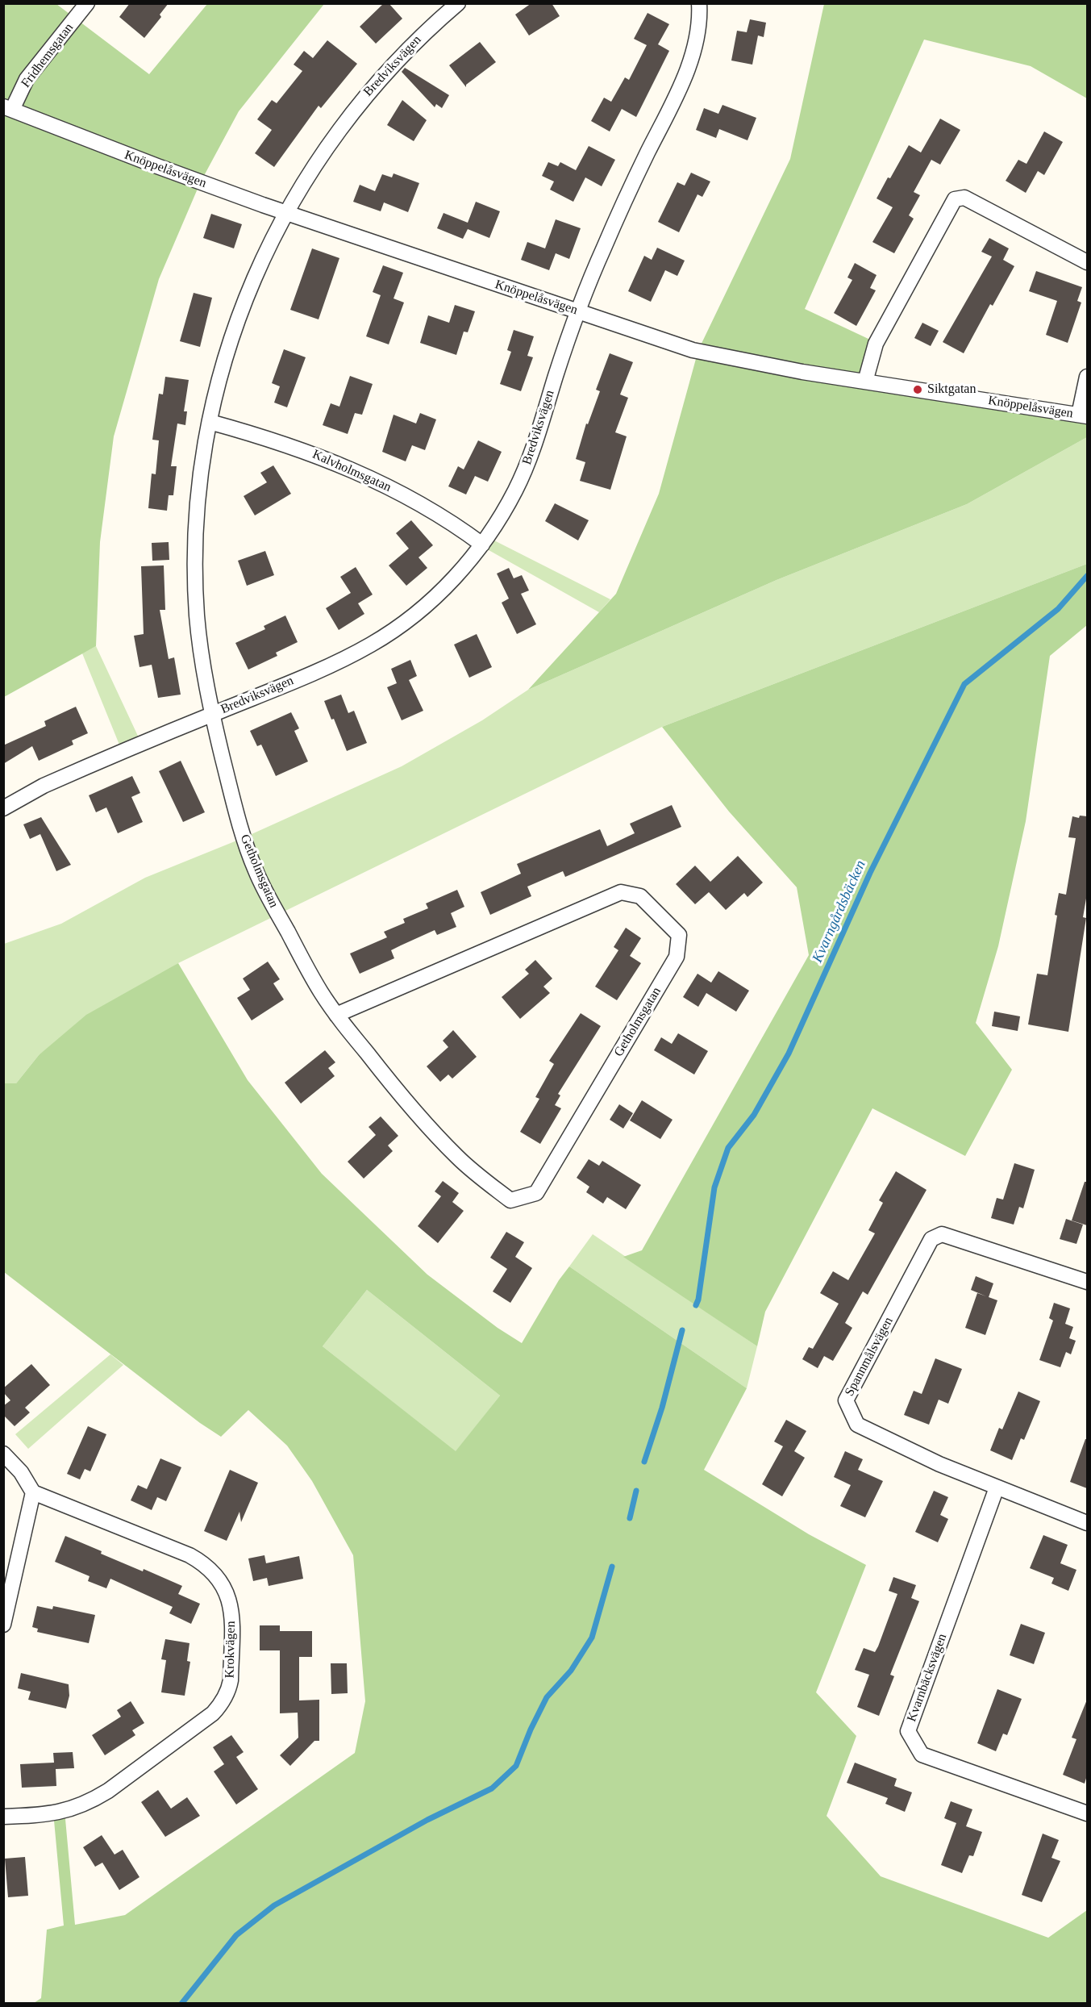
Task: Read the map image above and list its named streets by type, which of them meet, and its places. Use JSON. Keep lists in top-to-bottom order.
{
  "streets": {
    "street": [
      "Fridhemsgatan",
      "Bredviksvägen",
      "Knöppelåsvägen",
      "Kalvholmsgatan",
      "Getholmsgatan",
      "Spannmålsvägen",
      "Krokvägen",
      "Kvarnbäcksvägen"
    ]
  },
  "crossings": [
    ["Fridhemsgatan", "Knöppelåsvägen"],
    ["Bredviksvägen", "Knöppelåsvägen"],
    ["Bredviksvägen", "Kalvholmsgatan"],
    ["Bredviksvägen", "Getholmsgatan"],
    ["Spannmålsvägen", "Kvarnbäcksvägen"]
  ],
  "water": ["Kvarngårdsbäcken"],
  "places": ["Siktgatan"]
}
